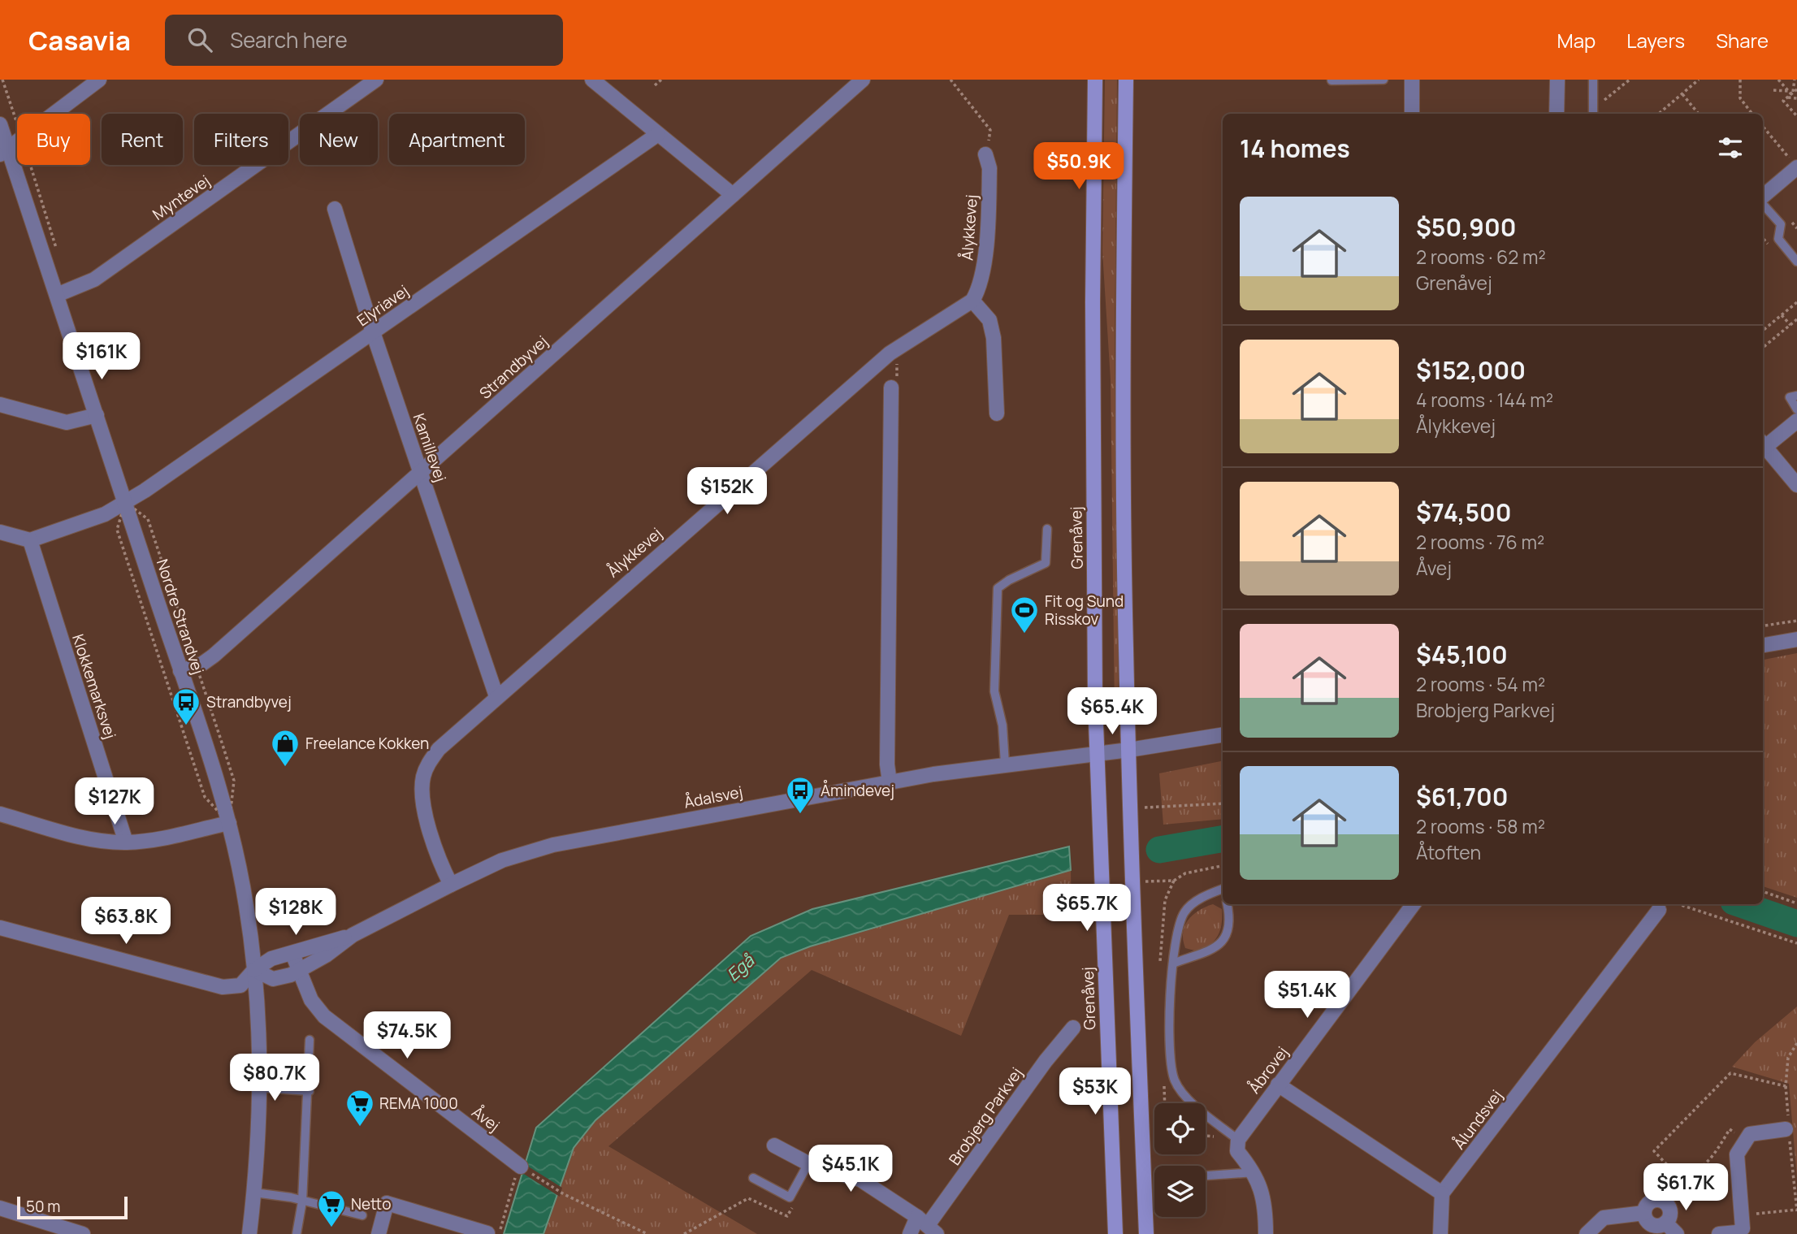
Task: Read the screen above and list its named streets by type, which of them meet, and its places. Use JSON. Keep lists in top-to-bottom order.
{
  "streets": {
    "main road": ["Grenåvej"],
    "street": [
      "Myntevej",
      "Ålykkevej",
      "Elyriavej",
      "Strandbyvej",
      "Kamillevej",
      "Nordre Strandvej",
      "Klokkemarksvej",
      "Ådalsvej",
      "Åbrovej",
      "Brobjerg Parkvej",
      "Åvej",
      "Ålundsvej"
    ]
  },
  "crossings": [
    ["Myntevej", "Nordre Strandvej"],
    ["Ålykkevej", "Kamillevej"],
    ["Ålykkevej", "Ådalsvej"],
    ["Elyriavej", "Kamillevej"],
    ["Elyriavej", "Nordre Strandvej"],
    ["Elyriavej", "Klokkemarksvej"],
    ["Strandbyvej", "Kamillevej"],
    ["Strandbyvej", "Nordre Strandvej"],
    ["Grenåvej", "Ådalsvej"],
    ["Nordre Strandvej", "Ådalsvej"],
    ["Ådalsvej", "Åvej"]
  ],
  "water": ["Egå"],
  "places": {
    "sports": ["Fit og Sund Risskov"],
    "bus stop": ["Strandbyvej", "Åmindevej"],
    "shop": ["Freelance Kokken"],
    "supermarket": ["REMA 1000", "Netto"]
  },
  "scale_bar": "50 m",
  "page": {
    "header": "Casavia",
    "search": "Search here",
    "nav": ["Map", "Layers", "Share"],
    "chip": [
      "Buy",
      "Rent",
      "Filters",
      "New",
      "Apartment"
    ],
    "heading": "14 homes",
    "price": [
      "$50.9K",
      "$161K",
      "$152K",
      "$65.4K",
      "$127K",
      "$65.7K",
      "$128K",
      "$63.8K",
      "$51.4K",
      "$74.5K",
      "$80.7K",
      "$53K",
      "$45.1K",
      "$61.7K"
    ],
    "list": [
      {
        "name": "$50,900",
        "note": "2 rooms · 62 m² · Grenåvej"
      },
      {
        "name": "$152,000",
        "note": "4 rooms · 144 m² · Ålykkevej"
      },
      {
        "name": "$74,500",
        "note": "2 rooms · 76 m² · Åvej"
      },
      {
        "name": "$45,100",
        "note": "2 rooms · 54 m² · Brobjerg Parkvej"
      },
      {
        "name": "$61,700",
        "note": "2 rooms · 58 m² · Åtoften"
      }
    ],
    "scale": "50 m"
  }
}
